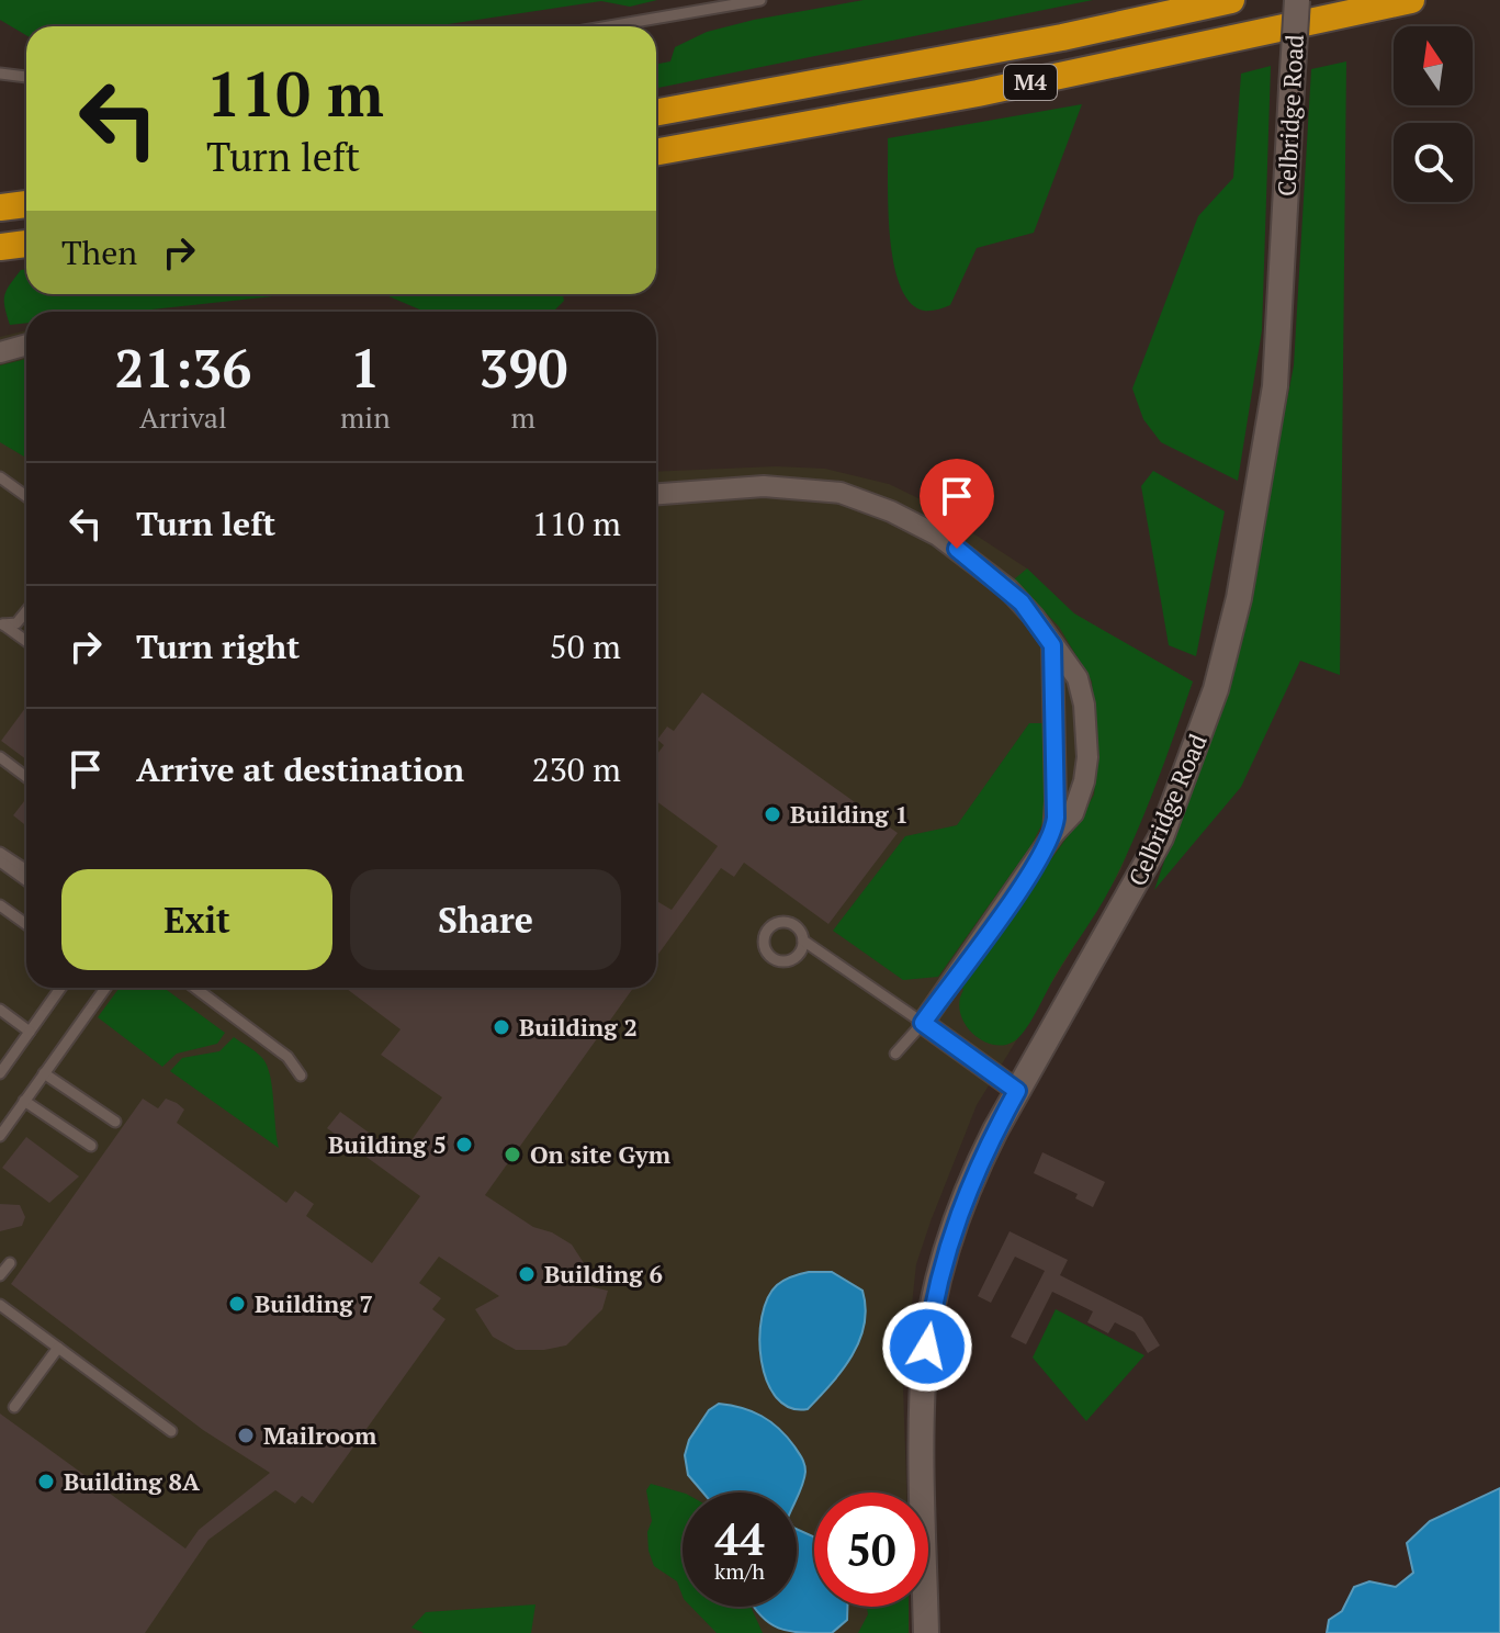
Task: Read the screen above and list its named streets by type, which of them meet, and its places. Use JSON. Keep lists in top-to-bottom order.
{
  "streets": {
    "highway": ["M4"],
    "main road": ["Celbridge Road"]
  },
  "places": [
    "Building 1",
    "Building 2",
    "Building 5",
    "On site Gym",
    "Building 6",
    "Building 7",
    "Mailroom",
    "Building 8A"
  ],
  "north": "top",
  "page": {
    "turn": ["110 m", "Turn left"],
    "then": "Then",
    "eta": [
      "21:36",
      "Arrival",
      "1",
      "min",
      "390",
      "m"
    ],
    "list": [
      {
        "name": "Turn left",
        "value": "110 m"
      },
      {
        "name": "Turn right",
        "value": "50 m"
      },
      {
        "name": "Arrive at destination",
        "value": "230 m"
      }
    ],
    "buttons": ["Exit", "Share"],
    "speed": "44 km/h",
    "limit": "50"
  }
}
